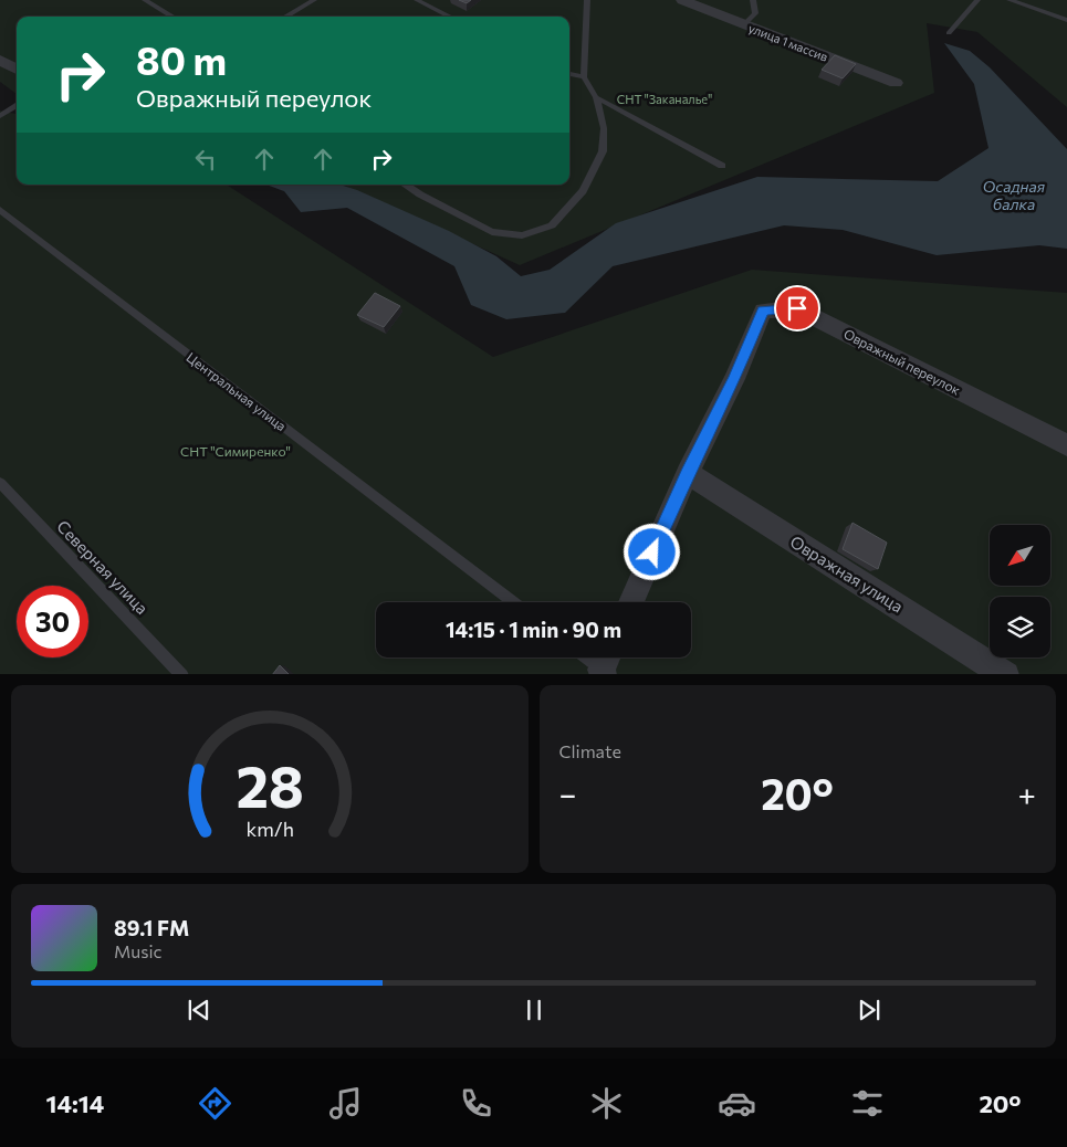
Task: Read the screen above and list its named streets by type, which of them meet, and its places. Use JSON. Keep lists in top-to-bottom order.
{
  "streets": {
    "street": ["улица 1 массив", "Овражный переулок", "Овражная улица"],
    "lane": ["Центральная улица", "Северная улица"]
  },
  "crossings": [
    ["Овражный переулок", "Овражная улица"]
  ],
  "water": ["Осадная балка"],
  "parks": ["СНТ \"Заканалье\"", "СНТ \"Симиренко\""],
  "north": "bottom left",
  "page": {
    "turn": ["80 m", "Овражный переулок"],
    "limit": "30",
    "trip": "14:15 · 1 min · 90 m",
    "tile": "Climate",
    "heat": ["−", "20°", "+"],
    "song": ["89.1 FM", "Music"],
    "tabs": ["14:14", "20°"],
    "gauge": ["28", "km/h"]
  }
}
